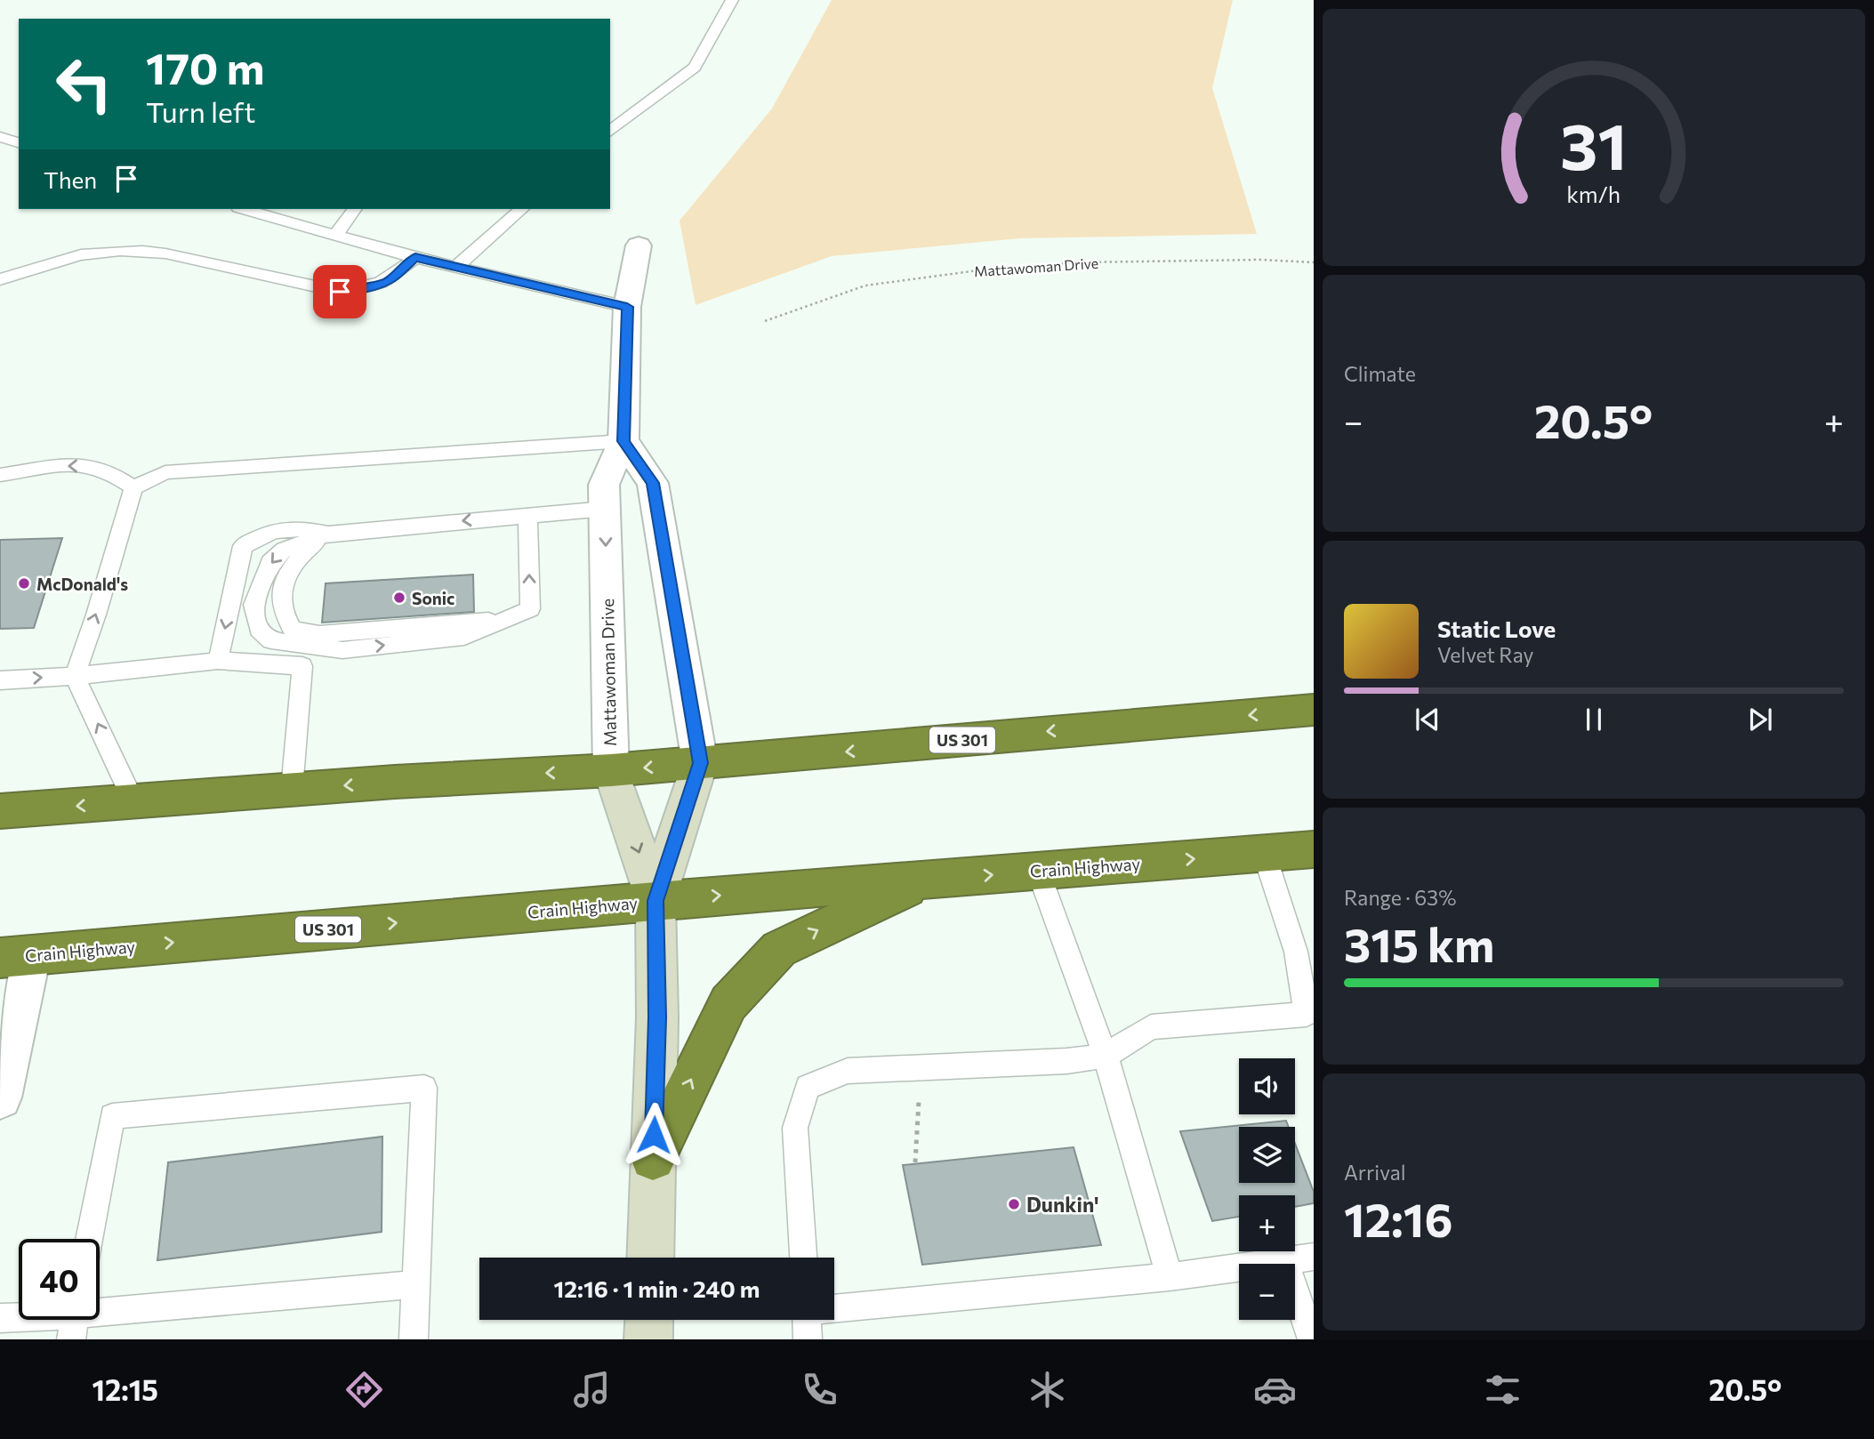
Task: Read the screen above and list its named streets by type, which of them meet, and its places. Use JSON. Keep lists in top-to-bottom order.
{
  "streets": {
    "highway": ["US 301", "Crain Highway"],
    "street": ["Mattawoman Drive"]
  },
  "crossings": [
    ["Mattawoman Drive", "US 301"],
    ["Mattawoman Drive", "Crain Highway"]
  ],
  "places": ["McDonald's", "Sonic", "Dunkin'"],
  "page": {
    "turn": ["170 m", "Turn left"],
    "then": "Then",
    "tile": [
      "Climate",
      ["Range · 63%", "315 km"],
      ["Arrival", "12:16"]
    ],
    "heat": ["−", "20.5°", "+"],
    "song": ["Static Love", "Velvet Ray"],
    "map_buttons": ["+", "−"],
    "limit": "40",
    "trip": "12:16 · 1 min · 240 m",
    "tabs": ["12:15", "20.5°"],
    "gauge": ["31", "km/h"]
  }
}
